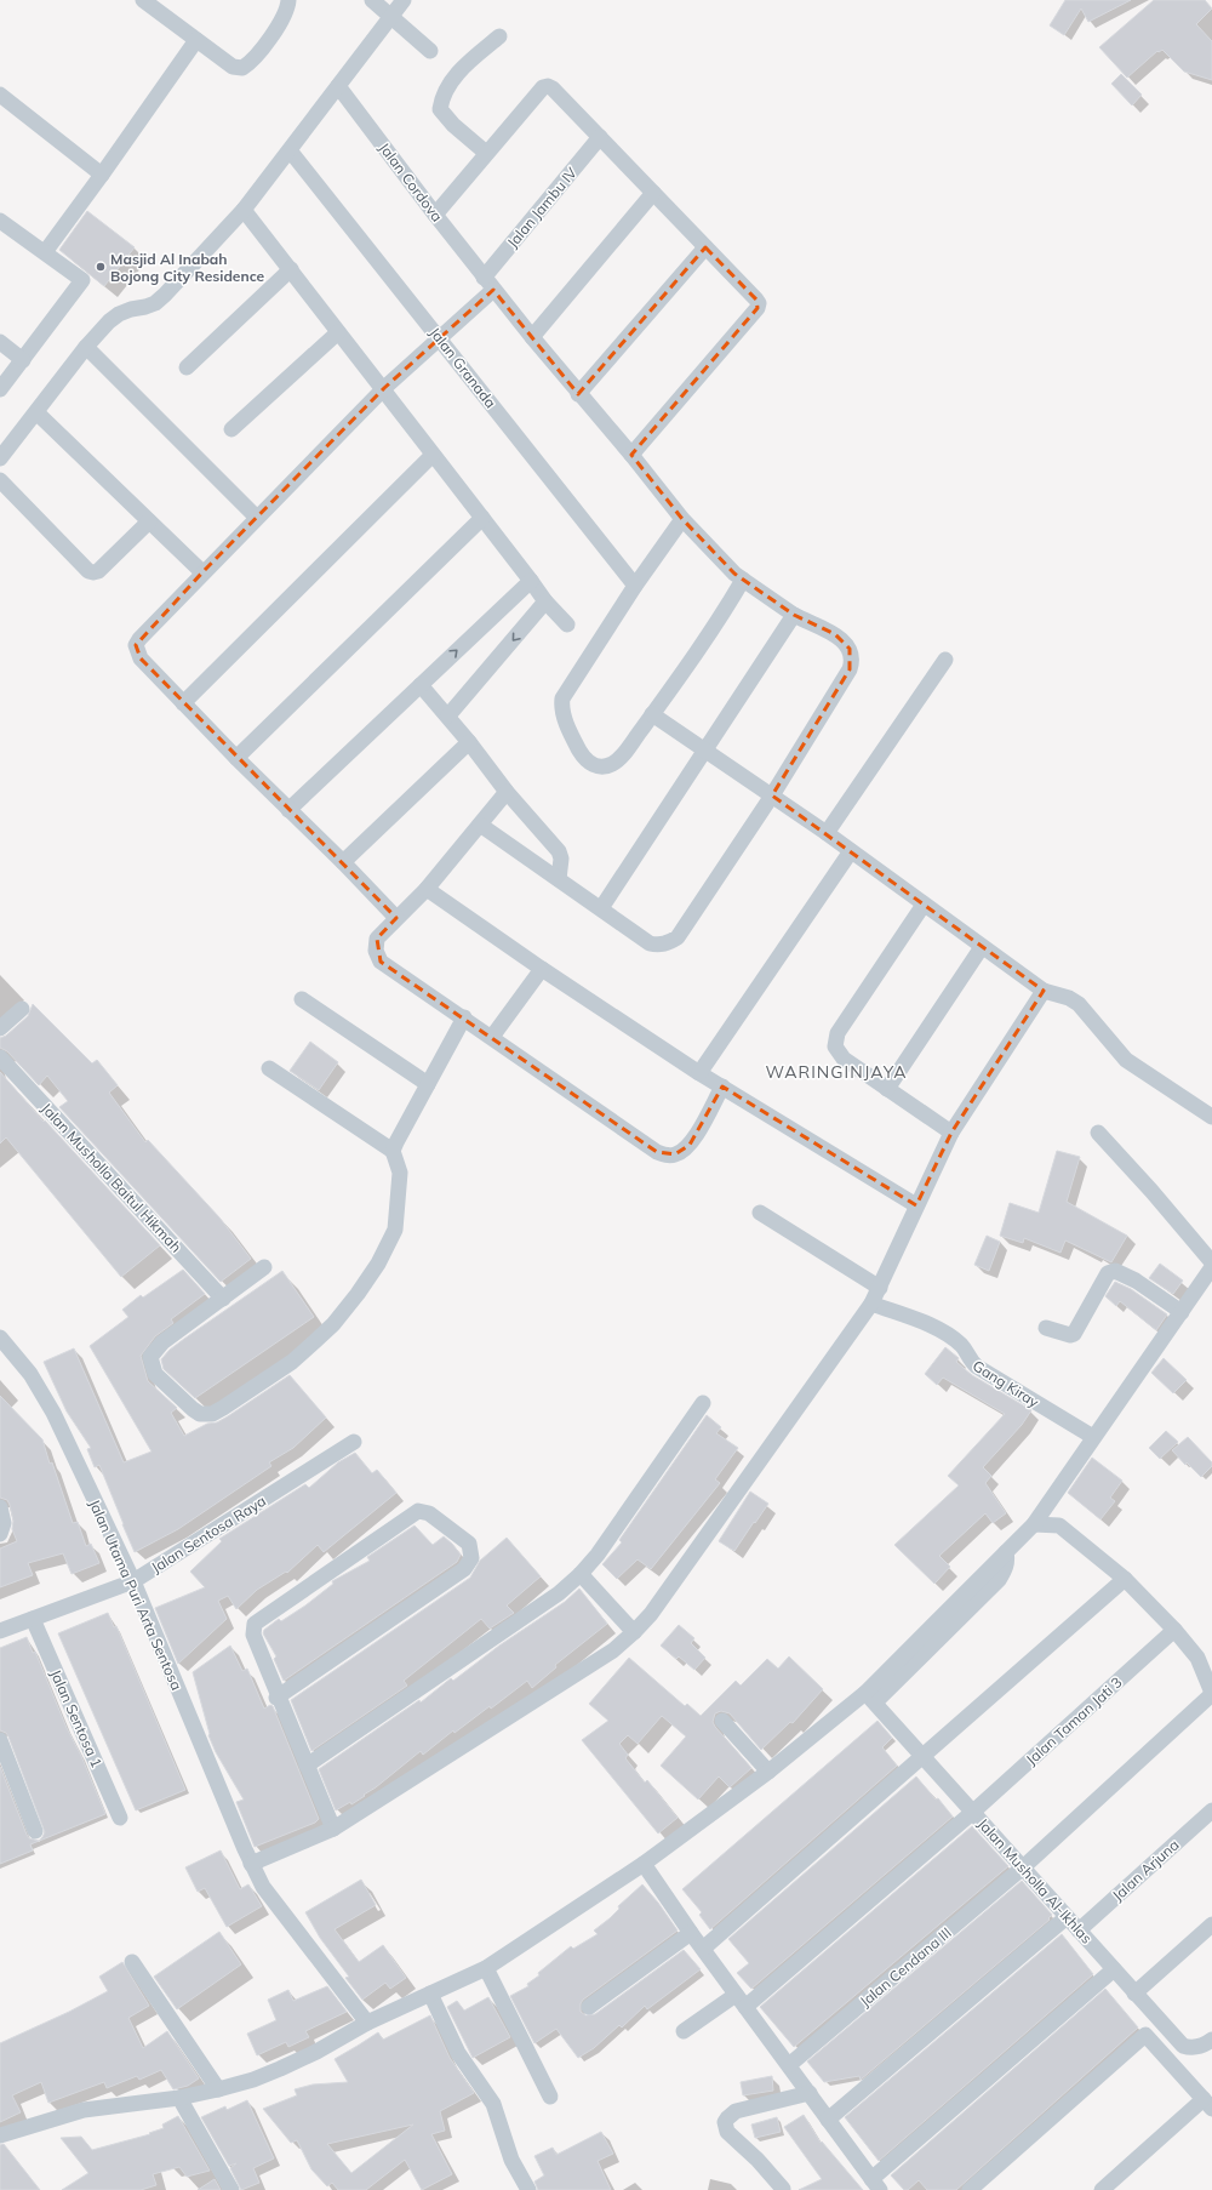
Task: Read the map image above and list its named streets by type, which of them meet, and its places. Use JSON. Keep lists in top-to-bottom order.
{
  "streets": {
    "street": [
      "Jalan Cordova",
      "Jalan Jambu IV",
      "Jalan Granada",
      "Jalan Musholla Baitul Hikmah",
      "Gang Kiray",
      "Jalan Sentosa Raya",
      "Jalan Utama Puri Arta Sentosa",
      "Jalan Sentosa 1",
      "Jalan Taman Jati 3",
      "Jalan Arjuna",
      "Jalan Musholla Al-Ikhlas",
      "Jalan Cendana III"
    ]
  },
  "crossings": [
    ["Jalan Cordova", "Jalan Jambu IV"],
    ["Jalan Jambu IV", "Jalan Granada"],
    ["Jalan Sentosa Raya", "Jalan Utama Puri Arta Sentosa"],
    ["Jalan Sentosa Raya", "Jalan Sentosa 1"],
    ["Jalan Taman Jati 3", "Jalan Musholla Al-Ikhlas"],
    ["Jalan Arjuna", "Jalan Musholla Al-Ikhlas"],
    ["Jalan Musholla Al-Ikhlas", "Jalan Cendana III"]
  ],
  "districts": ["WARINGINJAYA"],
  "places": ["Masjid Al Inabah Bojong City Residence"]
}
